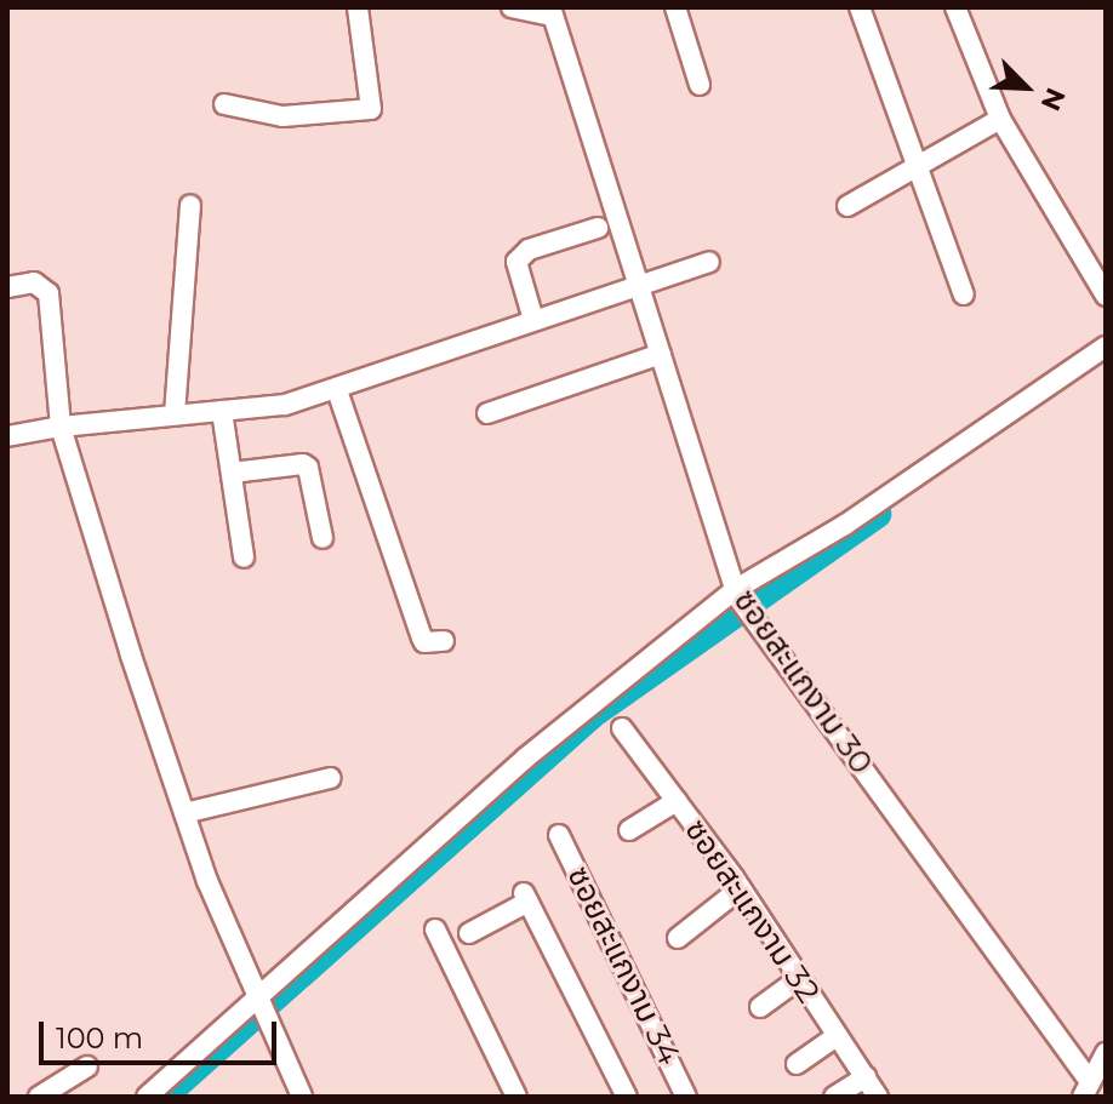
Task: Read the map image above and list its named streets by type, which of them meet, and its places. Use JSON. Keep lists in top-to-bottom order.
{
  "streets": {
    "street": ["ซอยสะแกงาม 30", "ซอยสะแกงาม 32", "ซอยสะแกงาม 34"]
  },
  "scale_bar": "100 m",
  "north": "bottom right"
}
